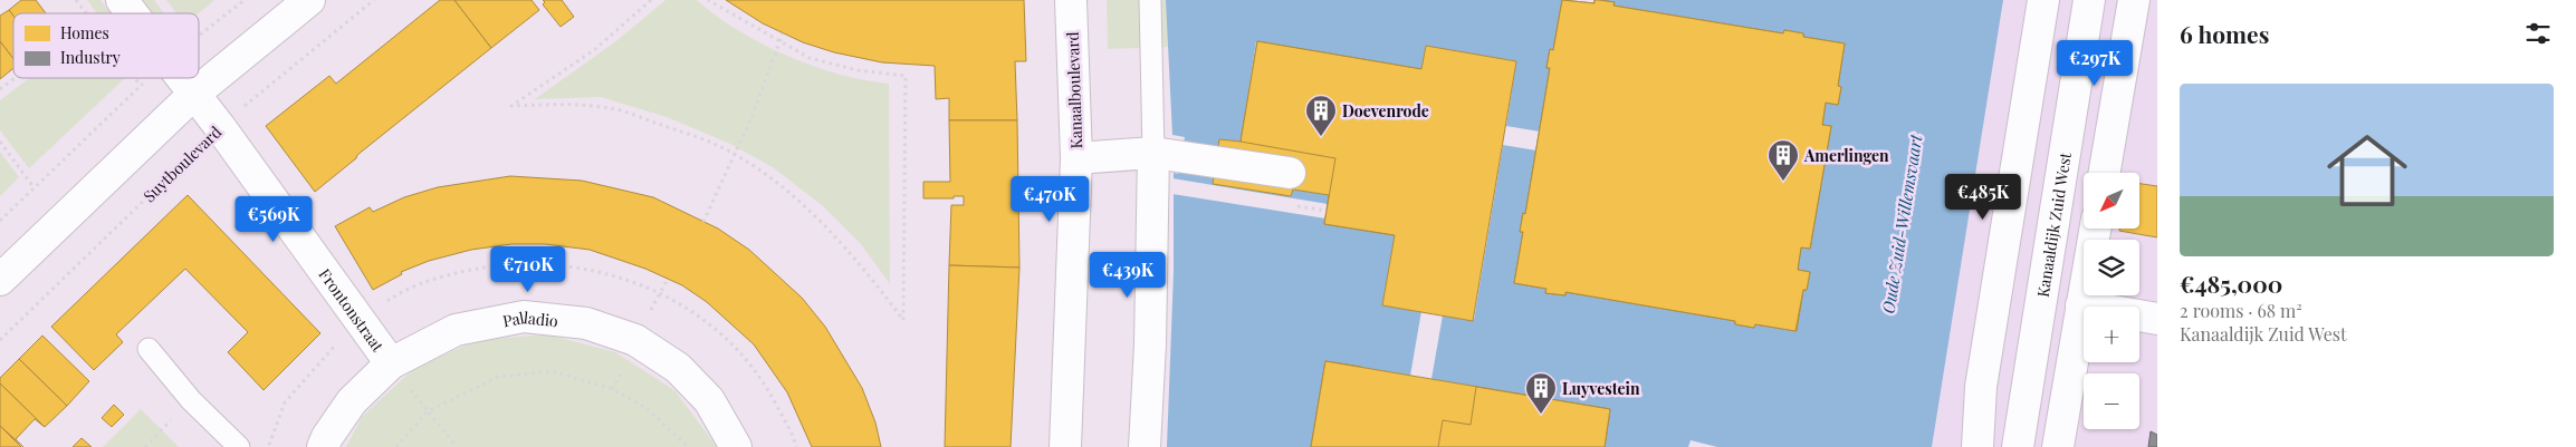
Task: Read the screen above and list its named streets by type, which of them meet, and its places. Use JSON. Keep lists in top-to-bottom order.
{
  "streets": {
    "street": [
      "Kanaalboulevard",
      "Kanaaldijk Zuid West",
      "Frontonstraat",
      "Palladio"
    ],
    "path": ["Suytboulevard"]
  },
  "crossings": [
    ["Suytboulevard", "Frontonstraat"],
    ["Frontonstraat", "Palladio"]
  ],
  "water": ["Oude Zuid-Willemsvaart"],
  "places": {
    "building": ["Doevenrode", "Amerlingen", "Luyvestein"]
  },
  "legend": ["Homes", "Industry"],
  "north": "bottom left",
  "page": {
    "heading": "6 homes",
    "price": [
      "€297K",
      "€485K",
      "€470K",
      "€569K",
      "€710K",
      "€439K"
    ],
    "list": [
      {
        "name": "€485,000",
        "note": "2 rooms · 68 m² · Kanaaldijk Zuid West"
      }
    ],
    "map_buttons": ["+", "−"]
  }
}
